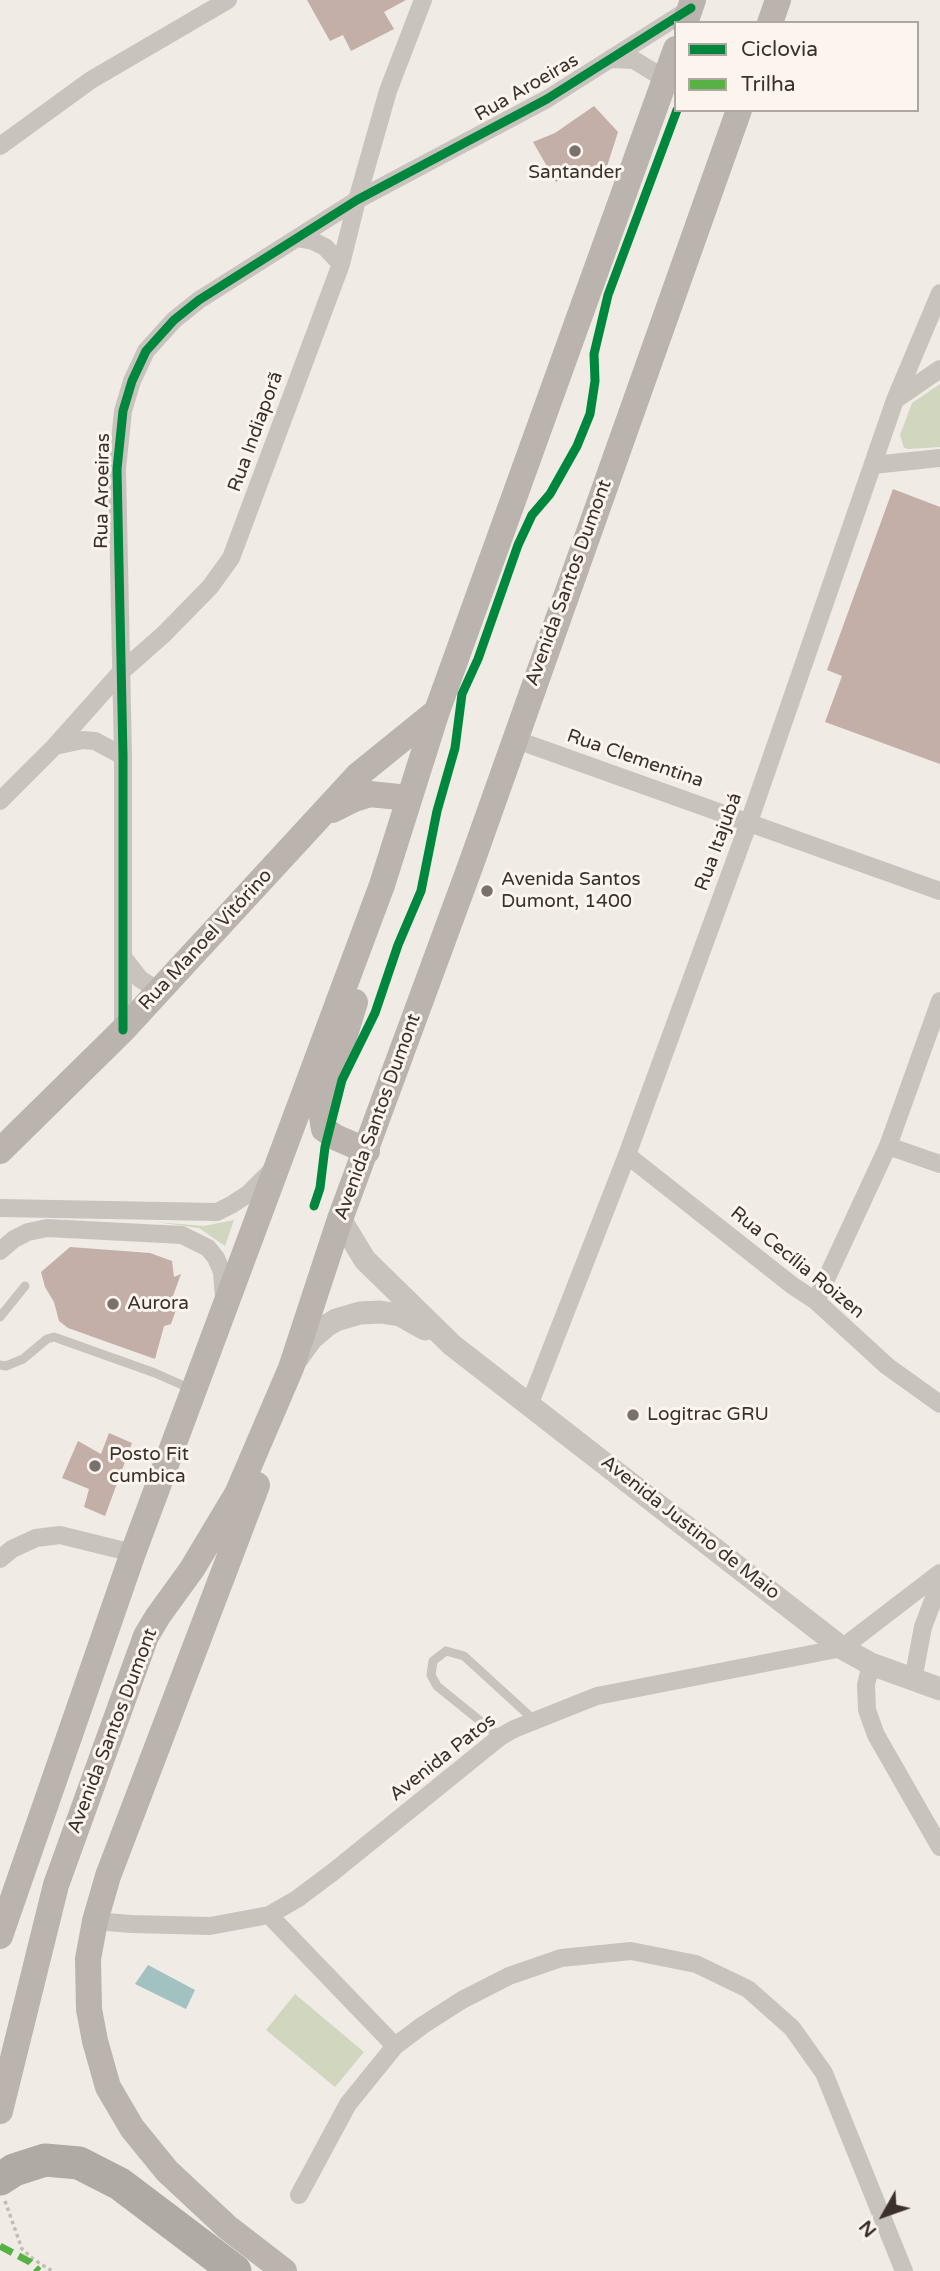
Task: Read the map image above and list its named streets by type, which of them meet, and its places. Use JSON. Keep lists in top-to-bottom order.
{
  "streets": {
    "main road": ["Avenida Santos Dumont", "Rua Manoel Vitórino"],
    "street": [
      "Rua Aroeiras",
      "Rua Indiaporã",
      "Rua Clementina",
      "Rua Itajubá",
      "Rua Cecília Roizen",
      "Avenida Justino de Maio",
      "Avenida Patos"
    ]
  },
  "crossings": [
    ["Rua Aroeiras", "Rua Indiaporã"],
    ["Rua Aroeiras", "Rua Manoel Vitórino"],
    ["Avenida Santos Dumont", "Rua Clementina"],
    ["Avenida Santos Dumont", "Rua Manoel Vitórino"],
    ["Avenida Santos Dumont", "Avenida Justino de Maio"],
    ["Rua Clementina", "Rua Itajubá"],
    ["Rua Itajubá", "Rua Cecília Roizen"],
    ["Rua Itajubá", "Avenida Justino de Maio"],
    ["Avenida Justino de Maio", "Avenida Patos"]
  ],
  "places": [
    "Santander",
    "Avenida Santos Dumont, 1400",
    "Aurora",
    "Logitrac GRU",
    "Posto Fit cumbica"
  ],
  "legend": ["Ciclovia", "Trilha"],
  "north": "bottom left"
}
